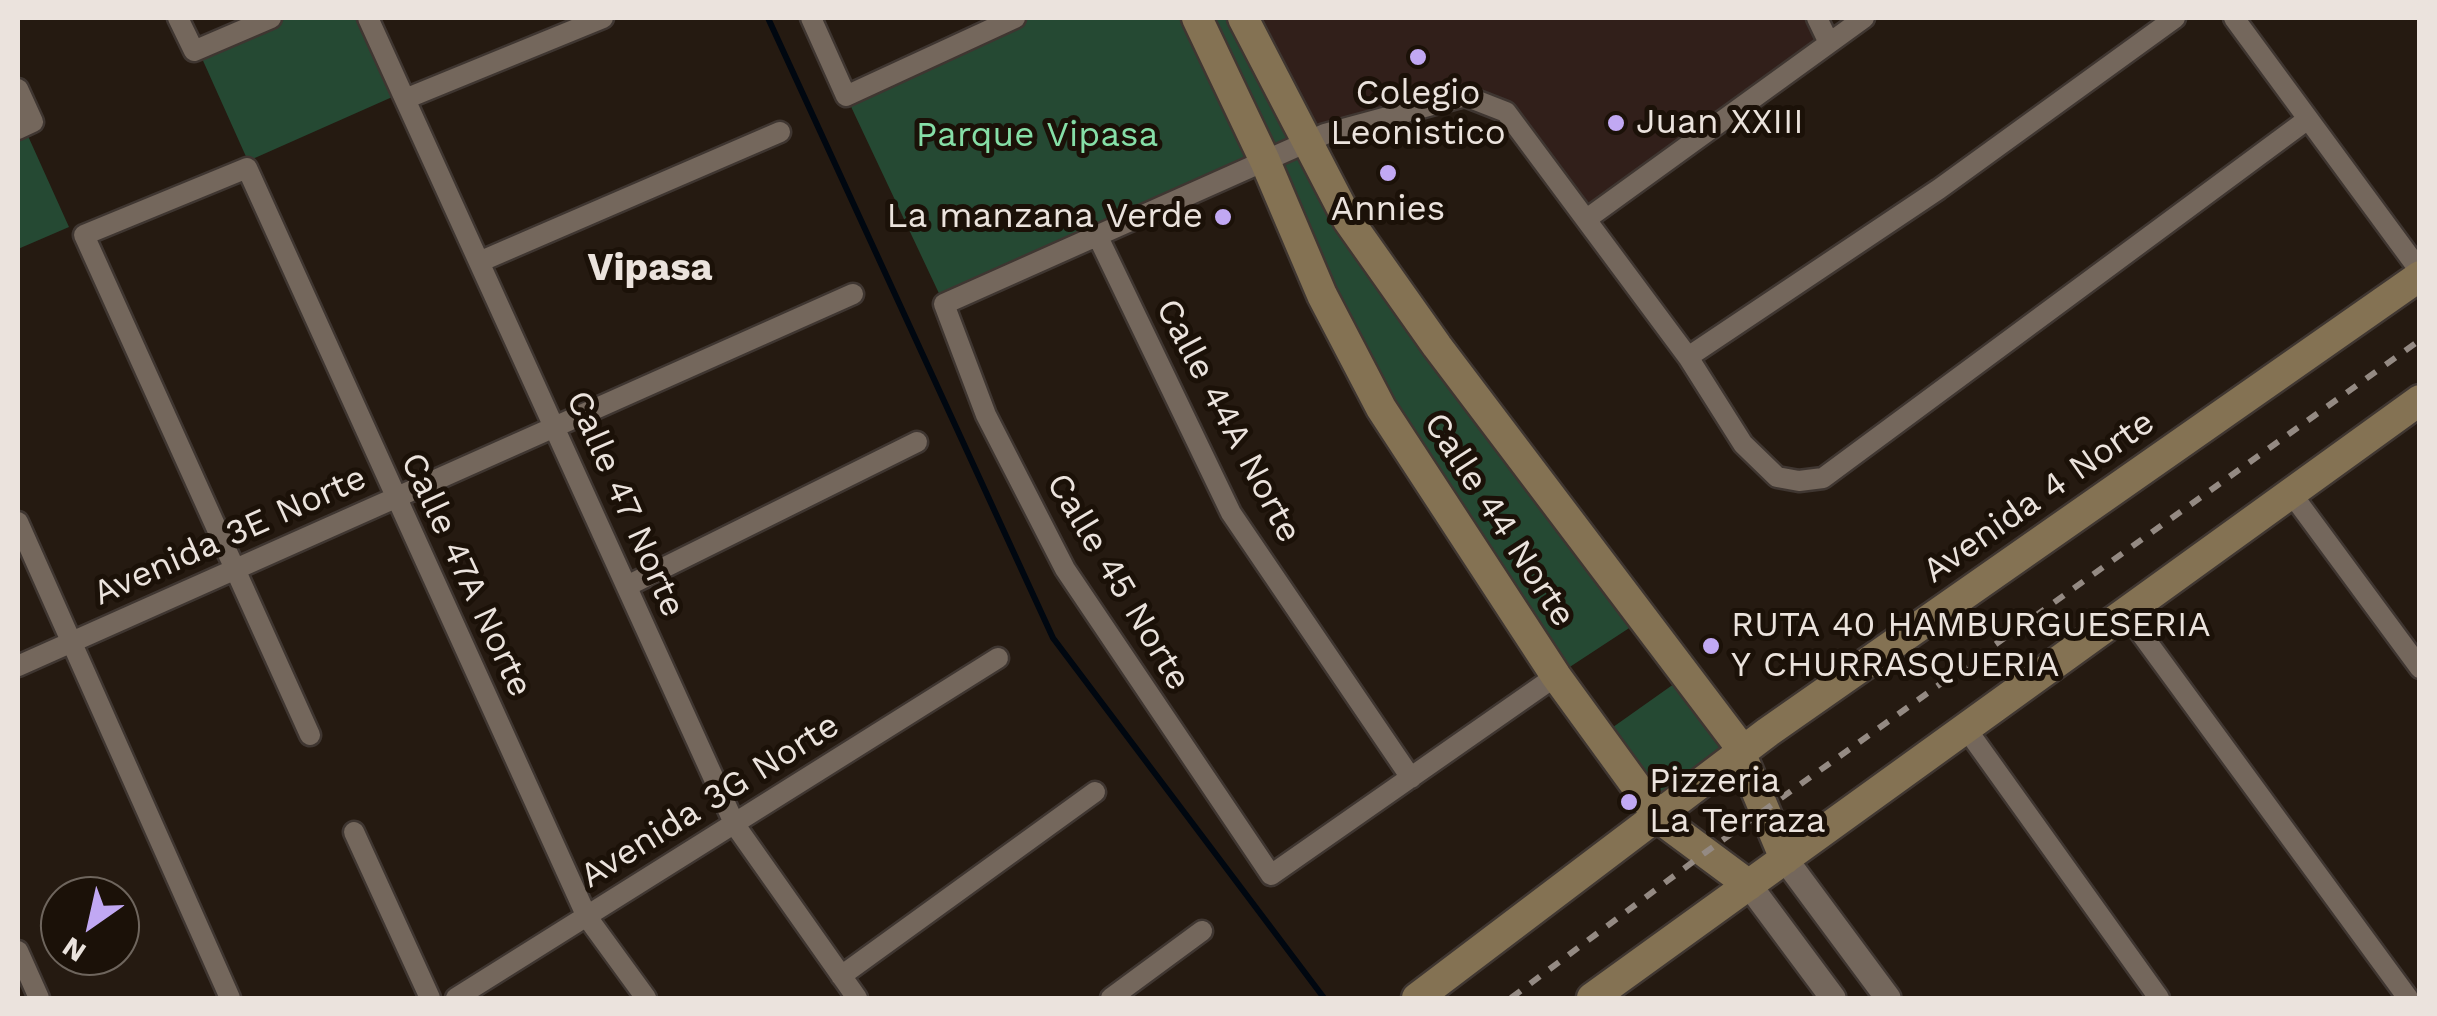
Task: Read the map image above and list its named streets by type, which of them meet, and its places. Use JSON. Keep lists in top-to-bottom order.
{
  "streets": {
    "main road": ["Avenida 4 Norte", "Calle 44 Norte"],
    "street": [
      "Calle 44A Norte",
      "Calle 47 Norte",
      "Avenida 3E Norte",
      "Calle 47A Norte",
      "Calle 45 Norte",
      "Avenida 3G Norte"
    ]
  },
  "crossings": [
    ["Calle 44A Norte", "Calle 45 Norte"],
    ["Avenida 4 Norte", "Calle 44 Norte"],
    ["Calle 47 Norte", "Avenida 3E Norte"],
    ["Calle 47 Norte", "Avenida 3G Norte"],
    ["Avenida 3E Norte", "Calle 47A Norte"],
    ["Calle 47A Norte", "Avenida 3G Norte"]
  ],
  "districts": ["Vipasa"],
  "parks": ["Parque Vipasa"],
  "places": [
    "Colegio Leonistico",
    "Juan XXIII",
    "Annies",
    "La manzana Verde",
    "RUTA 40 HAMBURGUESERIA Y CHURRASQUERIA",
    "Pizzeria La Terraza"
  ],
  "north": "bottom left"
}
